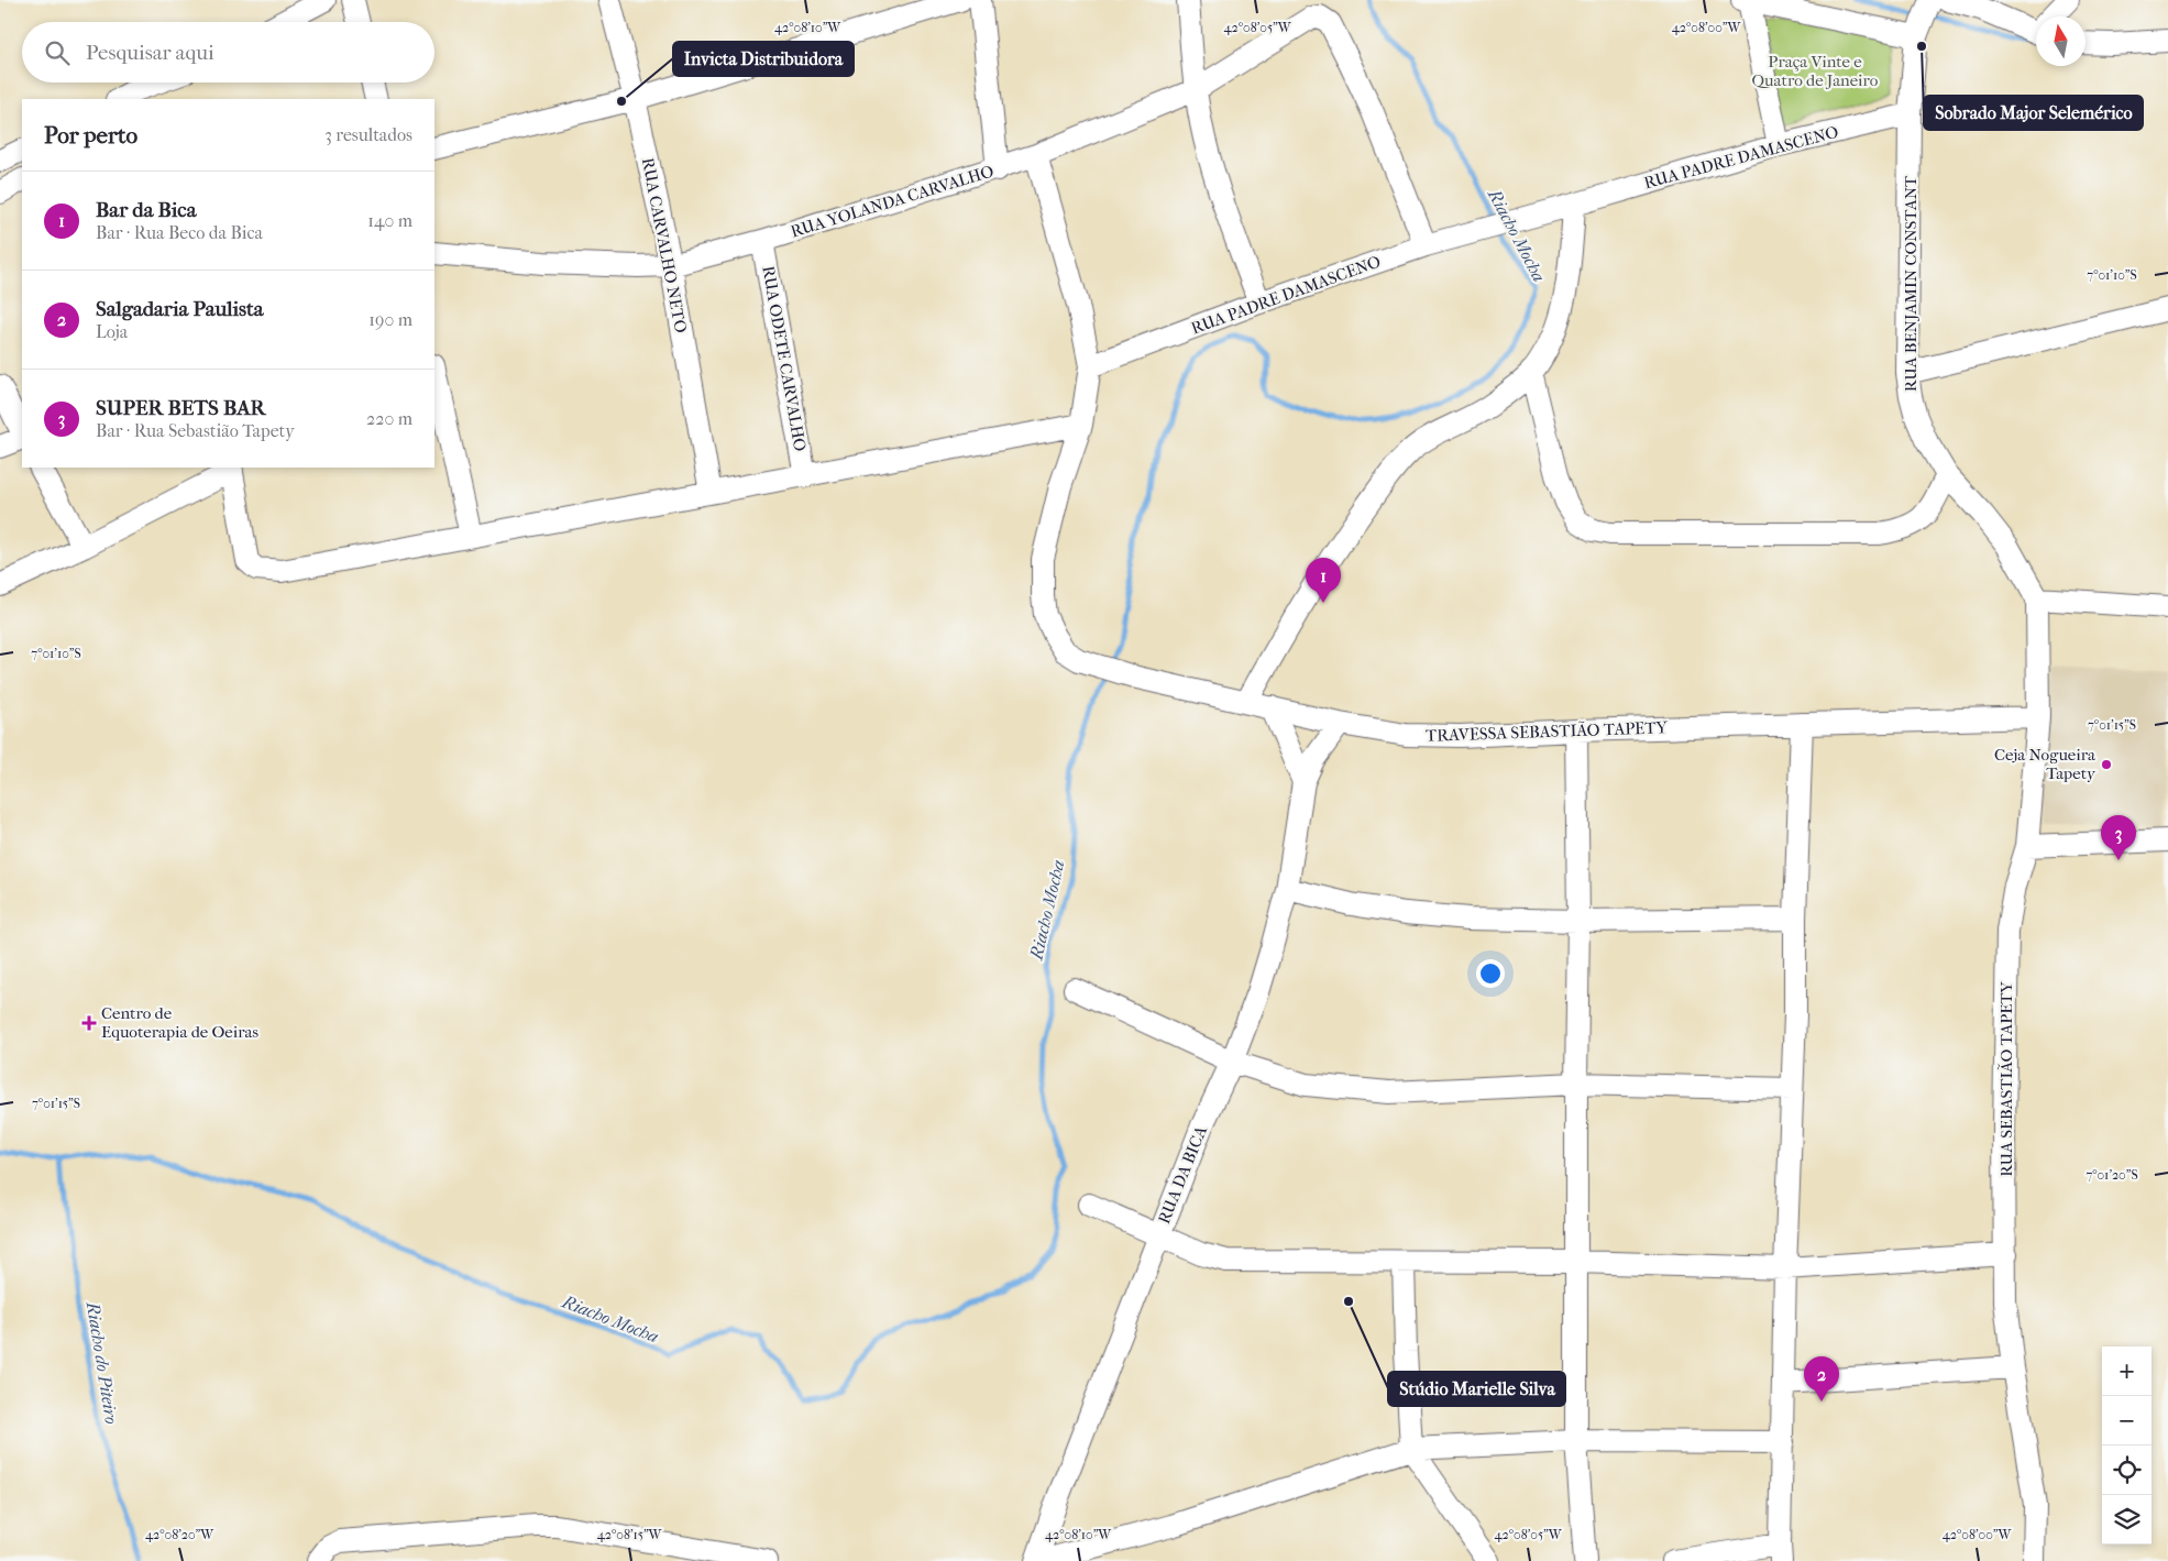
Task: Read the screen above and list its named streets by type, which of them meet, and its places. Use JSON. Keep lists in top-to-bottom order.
{
  "streets": {
    "street": [
      "RUA PADRE DAMASCENO",
      "RUA YOLANDA CARVALHO",
      "RUA CARVALHO NETO",
      "RUA BENJAMIN CONSTANT",
      "RUA ODETE CARVALHO",
      "TRAVESSA SEBASTIÃO TAPETY",
      "RUA SEBASTIÃO TAPETY",
      "RUA DA BICA"
    ]
  },
  "crossings": [
    ["RUA PADRE DAMASCENO", "RUA YOLANDA CARVALHO"],
    ["RUA PADRE DAMASCENO", "RUA BENJAMIN CONSTANT"],
    ["RUA YOLANDA CARVALHO", "RUA CARVALHO NETO"],
    ["RUA YOLANDA CARVALHO", "RUA ODETE CARVALHO"],
    ["RUA BENJAMIN CONSTANT", "RUA SEBASTIÃO TAPETY"],
    ["TRAVESSA SEBASTIÃO TAPETY", "RUA SEBASTIÃO TAPETY"],
    ["TRAVESSA SEBASTIÃO TAPETY", "RUA DA BICA"]
  ],
  "water": ["Riacho Mocha", "Riacho do Piteiro"],
  "parks": ["Praça Vinte e Quatro de Janeiro"],
  "places": {
    "other": [
      "Sobrado Major Selemérico",
      "Invicta Distribuidora",
      "Ceja Nogueira Tapety",
      "Stúdio Marielle Silva"
    ],
    "health": ["Centro de Equoterapia de Oeiras"]
  },
  "north": "top",
  "page": {
    "search": "Pesquisar aqui",
    "heading": ["Por perto", "3 resultados"],
    "list": [
      {
        "mark": "1",
        "name": "Bar da Bica",
        "note": "Bar · Rua Beco da Bica",
        "value": "140 m"
      },
      {
        "mark": "2",
        "name": "Salgadaria Paulista",
        "note": "Loja",
        "value": "190 m"
      },
      {
        "mark": "3",
        "name": "SUPER BETS BAR",
        "note": "Bar · Rua Sebastião Tapety",
        "value": "220 m"
      }
    ],
    "pins": ["1", "3", "2"],
    "map_buttons": ["+", "−"]
  },
  "coordinates": [
    "42°08'10\"W",
    "42°08'05\"W",
    "42°08'00\"W",
    "7°01'10\"S",
    "7°01'15\"S",
    "7°01'20\"S",
    "42°08'20\"W",
    "42°08'15\"W"
  ]
}
